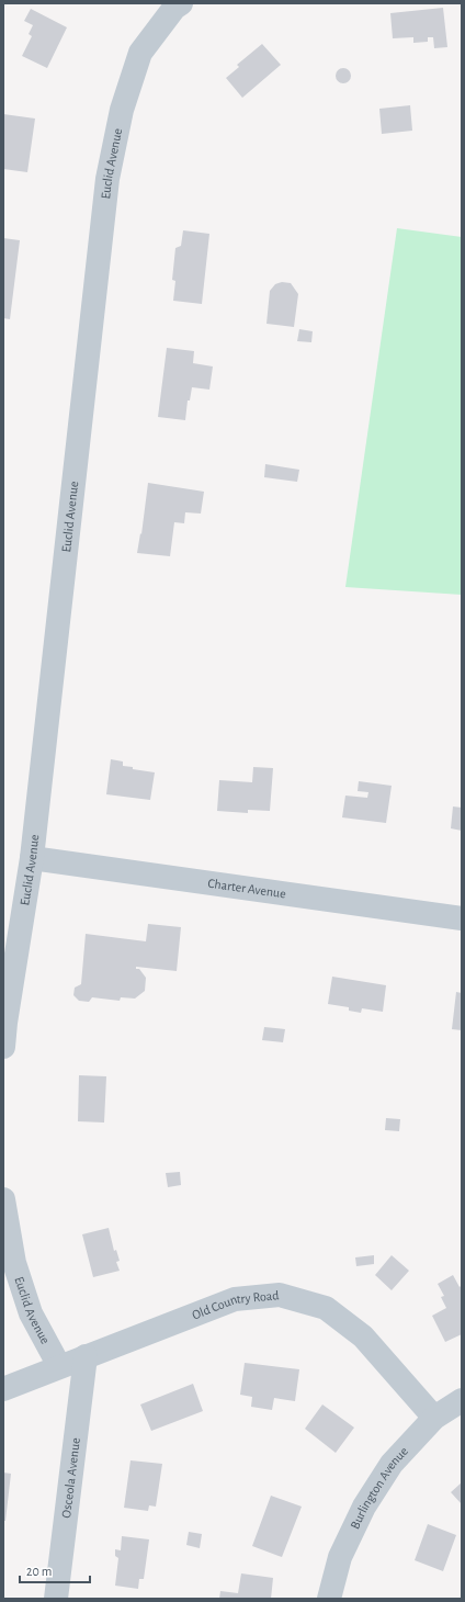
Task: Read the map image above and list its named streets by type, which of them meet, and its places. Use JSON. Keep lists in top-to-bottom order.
{
  "streets": {
    "street": [
      "Euclid Avenue",
      "Charter Avenue",
      "Old Country Road",
      "Osceola Avenue",
      "Burlington Avenue"
    ]
  },
  "crossings": [
    ["Euclid Avenue", "Charter Avenue"],
    ["Euclid Avenue", "Old Country Road"],
    ["Old Country Road", "Osceola Avenue"],
    ["Old Country Road", "Burlington Avenue"]
  ],
  "scale_bar": "20 m"
}
